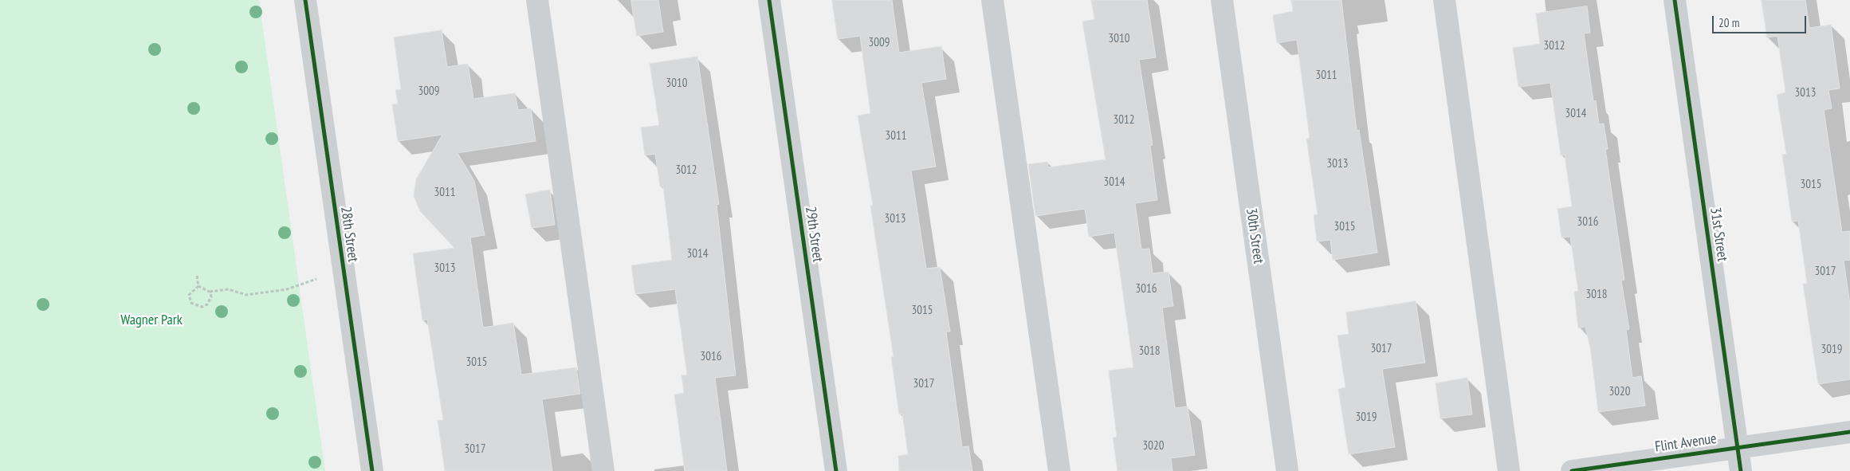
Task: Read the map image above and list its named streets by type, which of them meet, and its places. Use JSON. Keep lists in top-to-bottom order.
{
  "streets": {
    "street": [
      "28th Street",
      "29th Street",
      "31st Street",
      "30th Street",
      "Flint Avenue"
    ]
  },
  "crossings": [
    ["31st Street", "Flint Avenue"]
  ],
  "parks": ["Wagner Park"],
  "house_numbers": [
    "3010",
    "3009",
    "3012",
    "3011",
    "3010",
    "3009",
    "3013",
    "3014",
    "3012",
    "3011",
    "3013",
    "3012",
    "3014",
    "3015",
    "3011",
    "3013",
    "3016",
    "3015",
    "3014",
    "3013",
    "3017",
    "3016",
    "3018",
    "3015",
    "3017",
    "3019",
    "3018",
    "3016",
    "3015",
    "3017",
    "3020",
    "3019",
    "3020",
    "3017"
  ],
  "scale_bar": "20 m"
}
